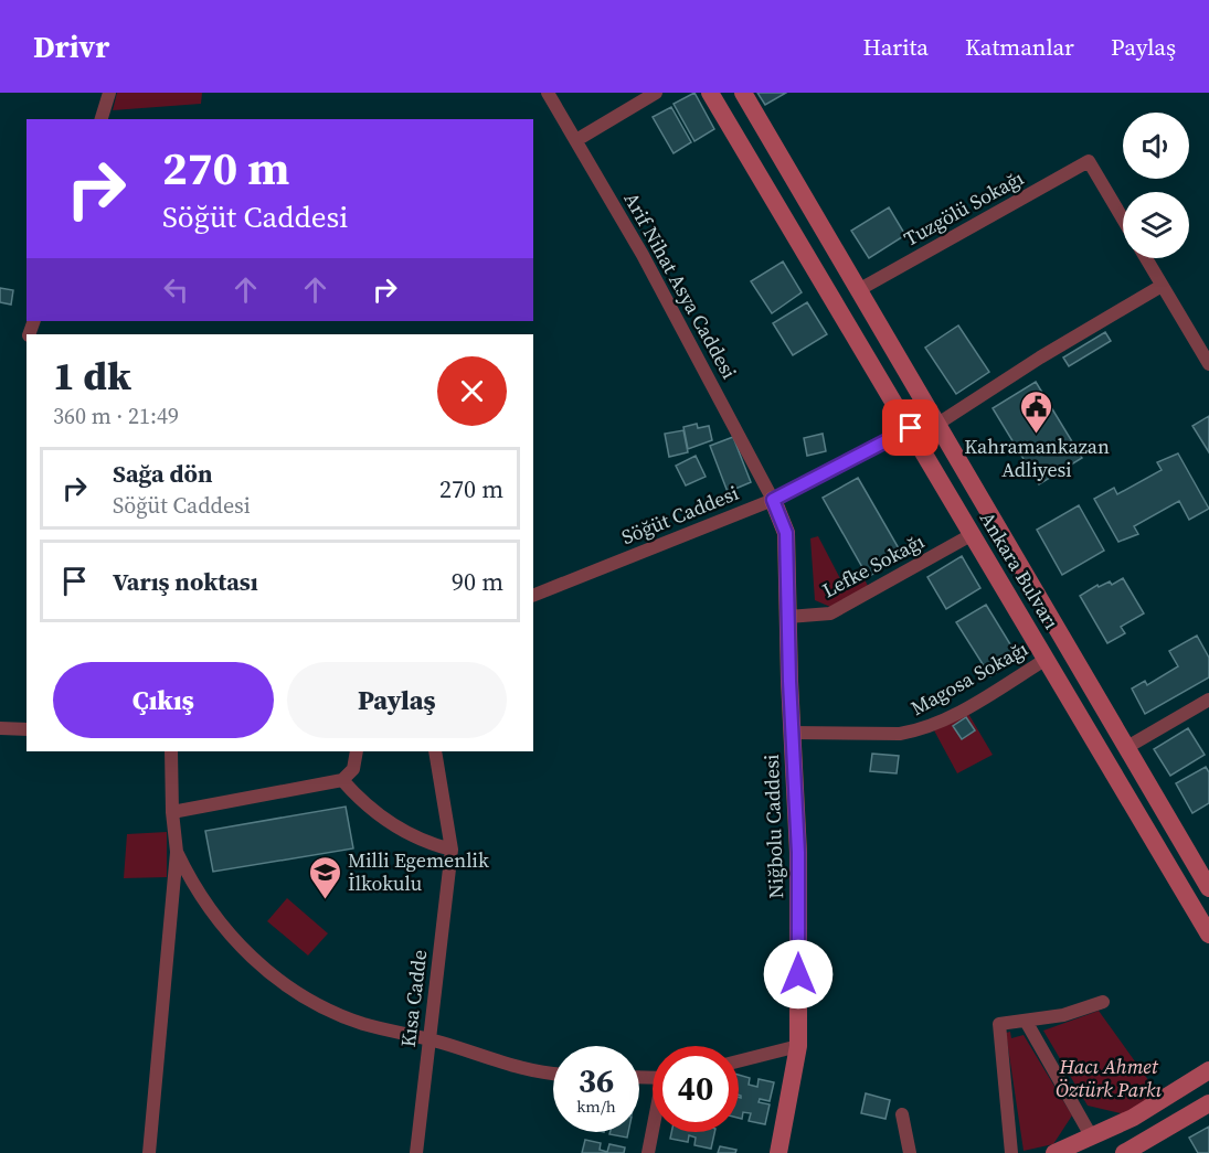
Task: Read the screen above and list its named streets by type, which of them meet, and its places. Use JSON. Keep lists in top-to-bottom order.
{
  "streets": {
    "main road": ["Ankara Bulvarı", "Niğbolu Caddesi"],
    "street": [
      "Tuzgölü Sokağı",
      "Arif Nihat Asya Caddesi",
      "Söğüt Caddesi",
      "Lefke Sokağı",
      "Magosa Sokağı",
      "Kısa Cadde"
    ]
  },
  "crossings": [
    ["Tuzgölü Sokağı", "Ankara Bulvarı"],
    ["Arif Nihat Asya Caddesi", "Söğüt Caddesi"],
    ["Arif Nihat Asya Caddesi", "Niğbolu Caddesi"],
    ["Söğüt Caddesi", "Ankara Bulvarı"],
    ["Söğüt Caddesi", "Niğbolu Caddesi"],
    ["Lefke Sokağı", "Ankara Bulvarı"],
    ["Lefke Sokağı", "Niğbolu Caddesi"],
    ["Ankara Bulvarı", "Magosa Sokağı"],
    ["Magosa Sokağı", "Niğbolu Caddesi"]
  ],
  "parks": ["Hacı Ahmet Öztürk Parkı"],
  "places": {
    "public building": ["Kahramankazan Adliyesi"],
    "school or university": ["Milli Egemenlik İlkokulu"]
  },
  "page": {
    "header": "Drivr",
    "nav": ["Harita", "Katmanlar", "Paylaş"],
    "turn": ["270 m", "Söğüt Caddesi"],
    "heading": ["1 dk", "360 m · 21:49"],
    "list": [
      {
        "name": "Sağa dön",
        "note": "Söğüt Caddesi",
        "value": "270 m"
      },
      {
        "name": "Varış noktası",
        "value": "90 m"
      }
    ],
    "buttons": ["Çıkış", "Paylaş"],
    "speed": "36 km/h",
    "limit": "40"
  }
}
